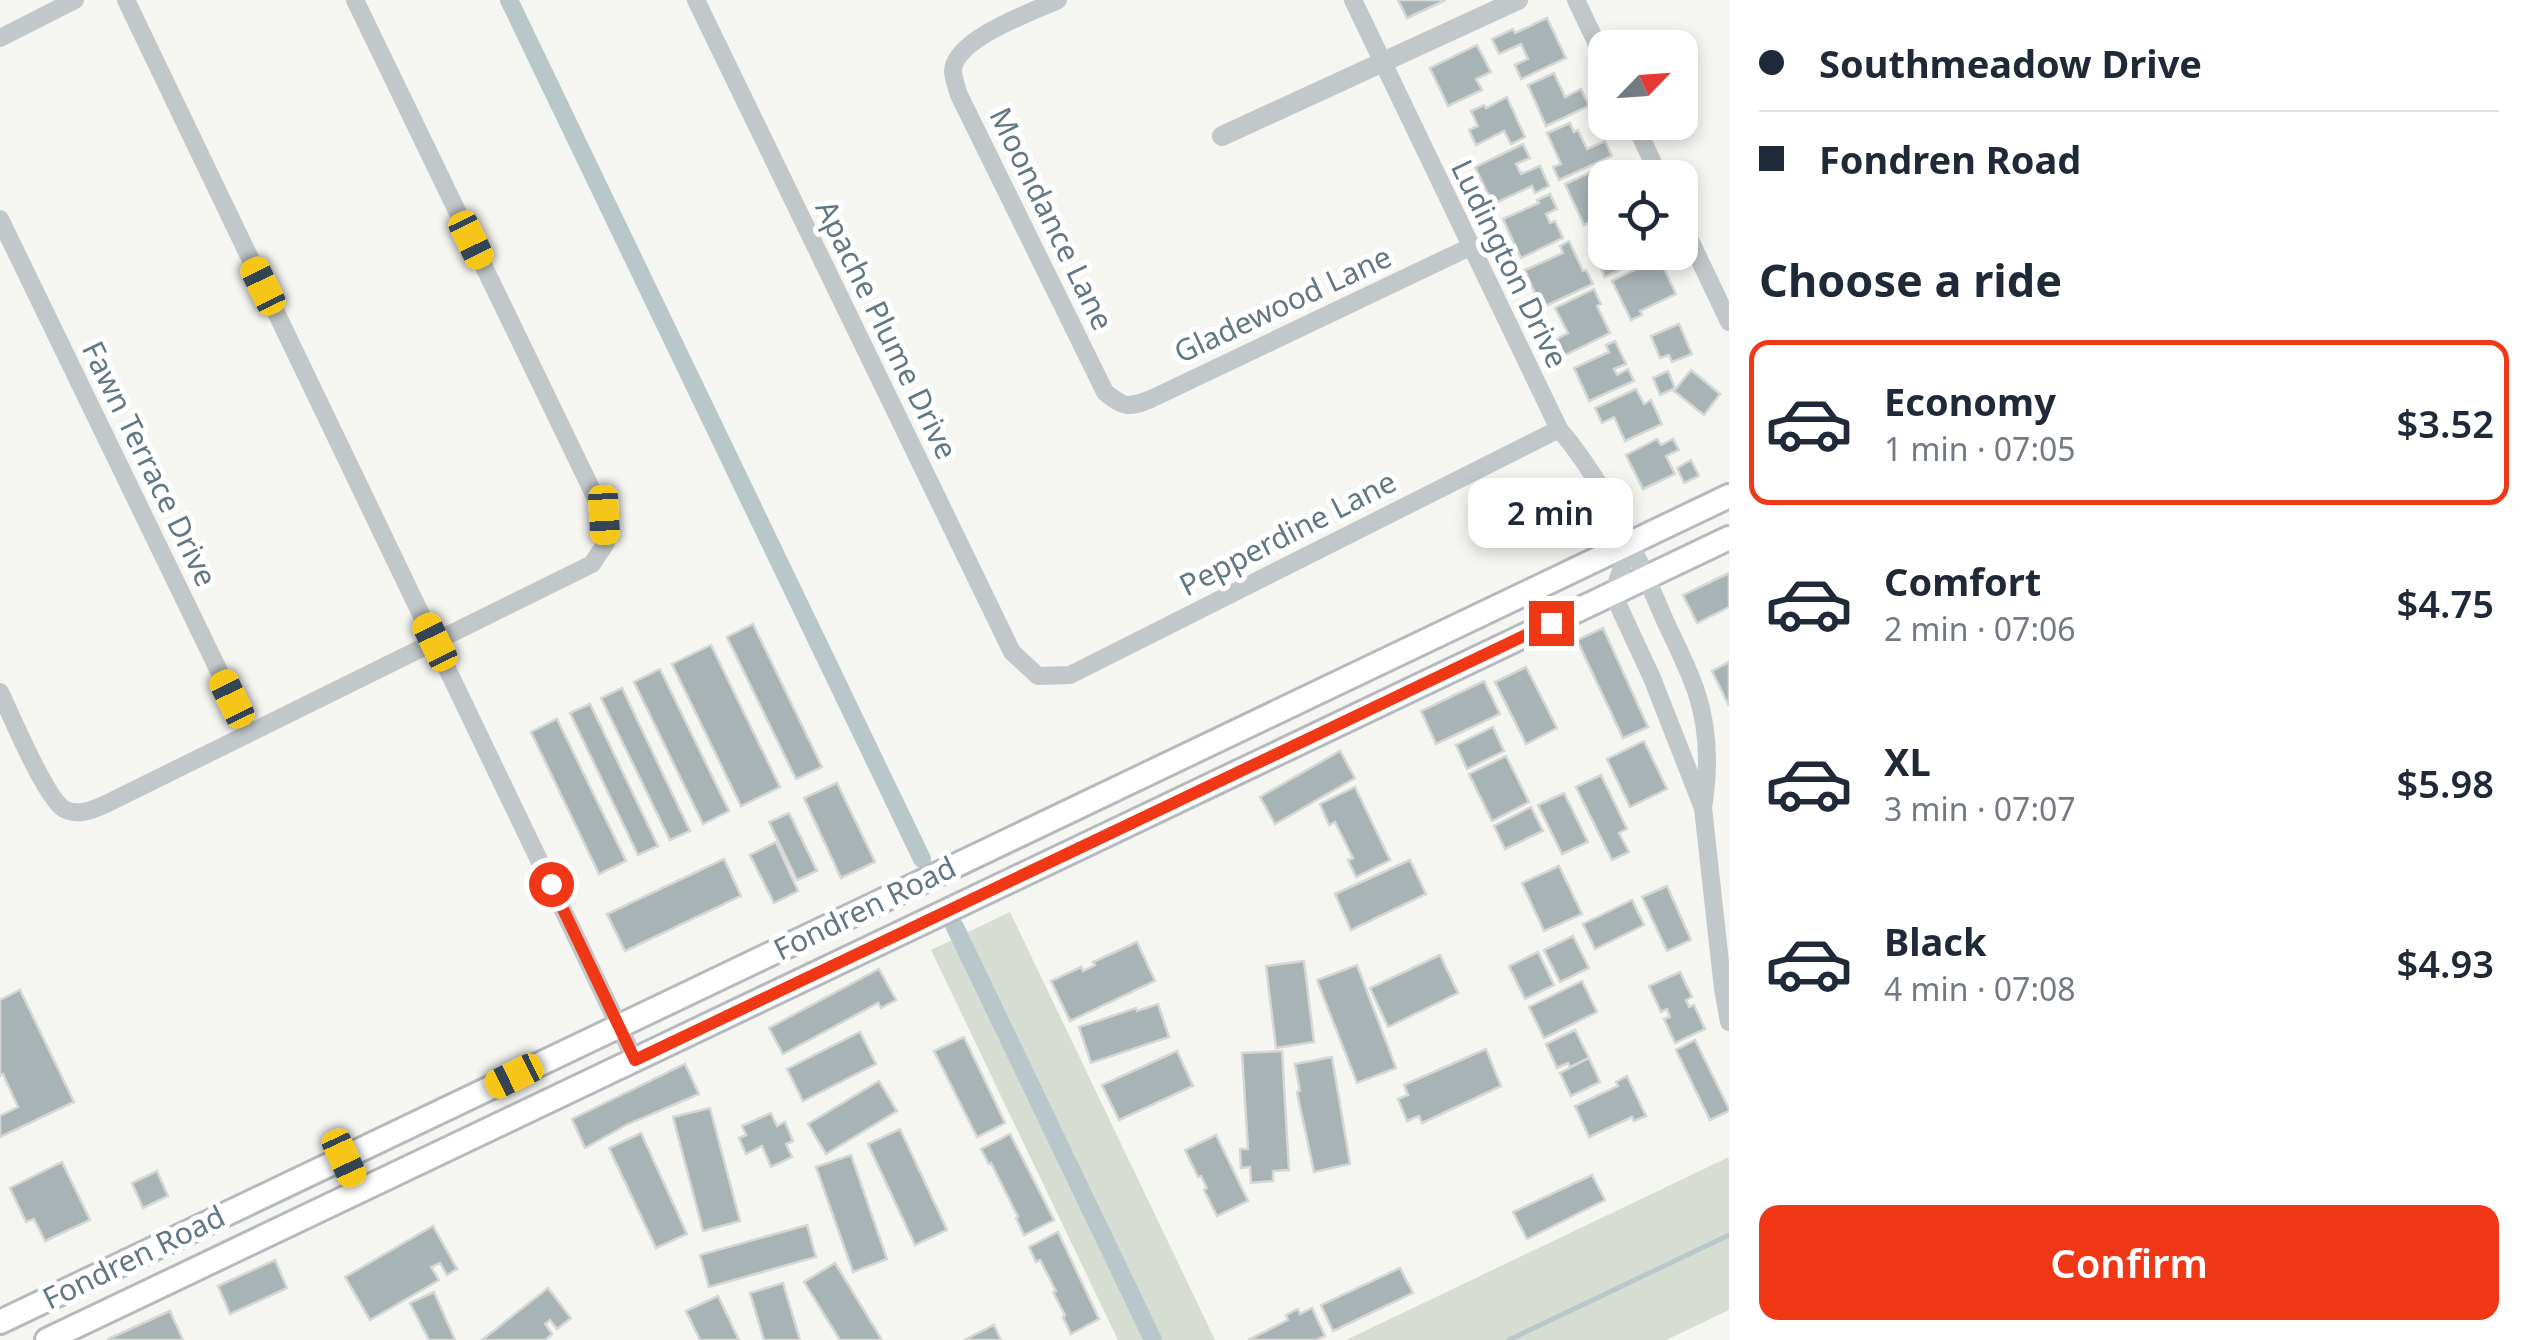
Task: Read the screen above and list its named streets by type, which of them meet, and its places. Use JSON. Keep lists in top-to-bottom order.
{
  "streets": {
    "main road": ["Fondren Road"],
    "street": [
      "Moondance Lane",
      "Ludington Drive",
      "Gladewood Lane",
      "Apache Plume Drive",
      "Fawn Terrace Drive",
      "Pepperdine Lane"
    ]
  },
  "crossings": [
    ["Moondance Lane", "Gladewood Lane"],
    ["Ludington Drive", "Gladewood Lane"],
    ["Ludington Drive", "Pepperdine Lane"],
    ["Ludington Drive", "Fondren Road"],
    ["Apache Plume Drive", "Pepperdine Lane"]
  ],
  "north": "top right",
  "page": {
    "banner": ["Southmeadow Drive", "Fondren Road"],
    "heading": "Choose a ride",
    "list": [
      {
        "name": "Economy",
        "note": "1 min · 07:05",
        "value": "$3.52"
      },
      {
        "name": "Comfort",
        "note": "2 min · 07:06",
        "value": "$4.75"
      },
      {
        "name": "XL",
        "note": "3 min · 07:07",
        "value": "$5.98"
      },
      {
        "name": "Black",
        "note": "4 min · 07:08",
        "value": "$4.93"
      }
    ],
    "bubble": "2 min",
    "buttons": "Confirm"
  }
}
